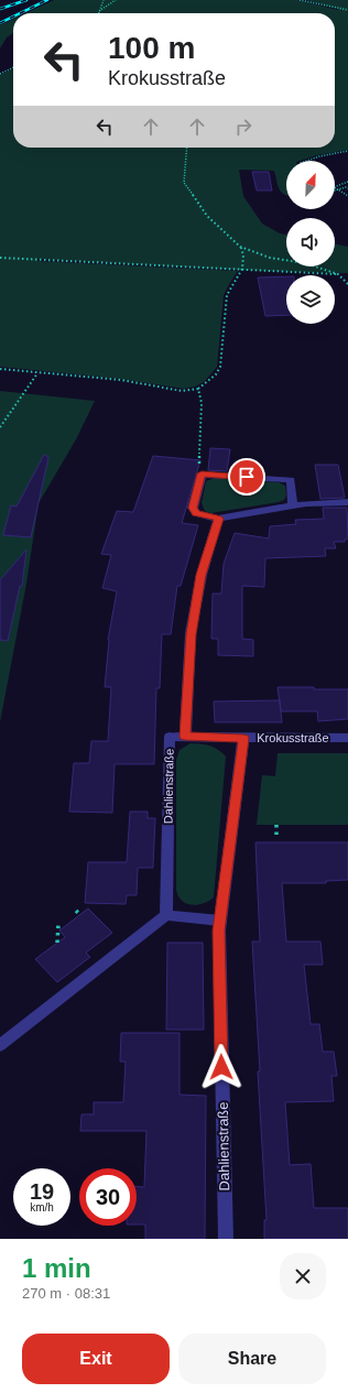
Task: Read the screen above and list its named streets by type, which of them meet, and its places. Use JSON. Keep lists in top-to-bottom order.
{
  "streets": {
    "street": ["Krokusstraße", "Dahlienstraße"]
  },
  "crossings": [
    ["Krokusstraße", "Dahlienstraße"]
  ],
  "north": "top right",
  "page": {
    "turn": ["100 m", "Krokusstraße"],
    "speed": "19 km/h",
    "limit": "30",
    "heading": ["1 min", "270 m · 08:31"],
    "buttons": ["Exit", "Share"]
  }
}
